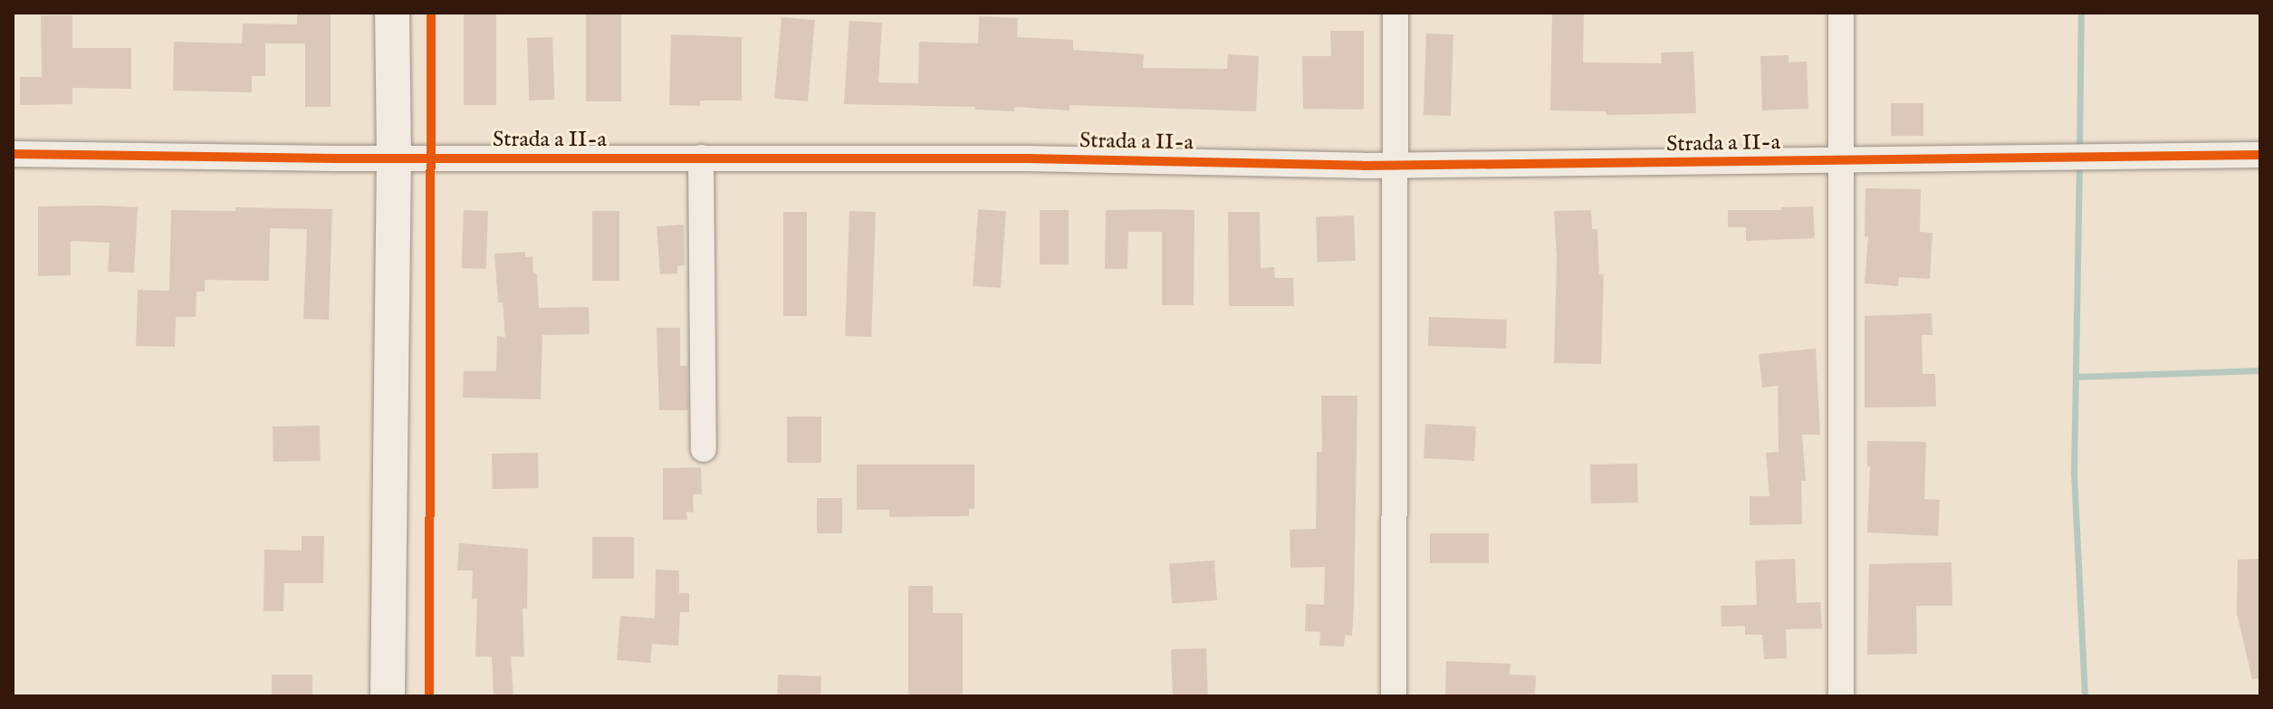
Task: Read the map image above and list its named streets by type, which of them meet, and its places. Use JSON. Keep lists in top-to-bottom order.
{
  "streets": {
    "street": ["Strada a II-a"]
  }
}
